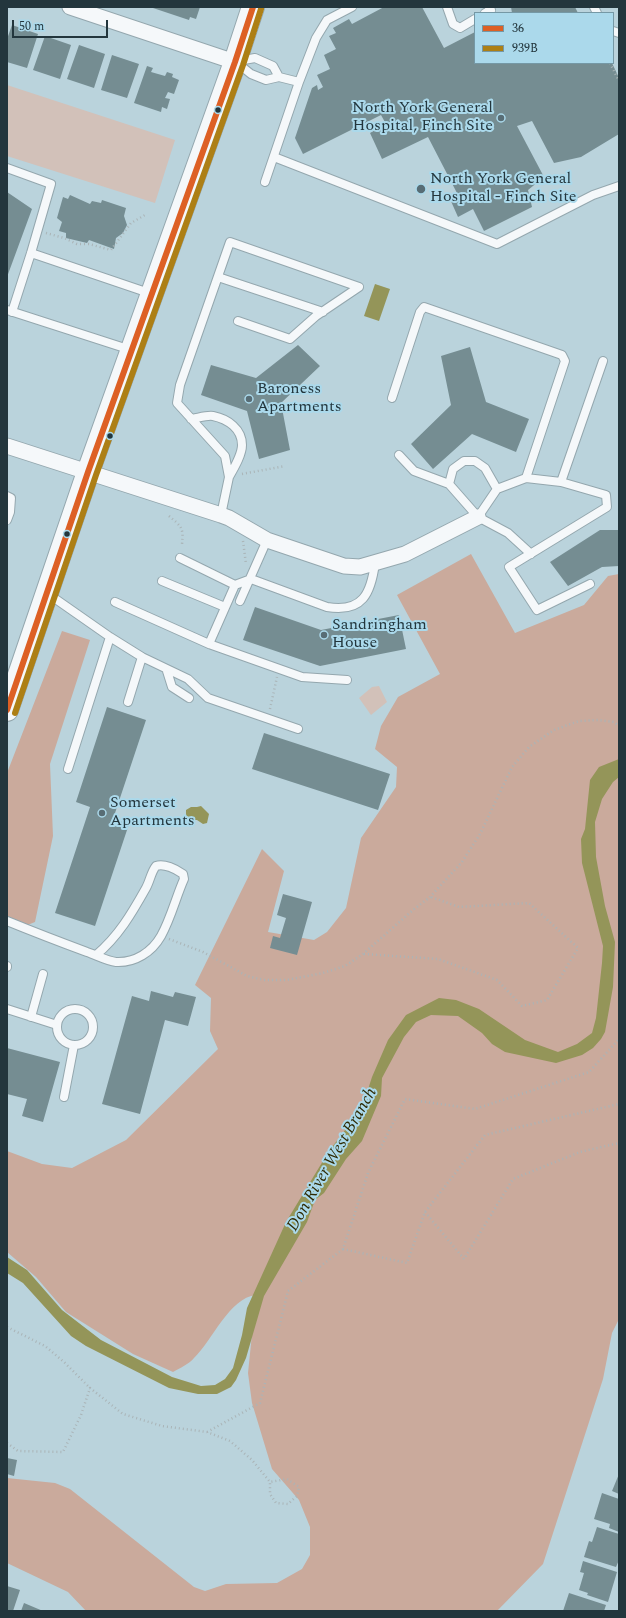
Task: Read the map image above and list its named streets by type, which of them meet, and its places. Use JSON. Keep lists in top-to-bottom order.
{
  "water": ["Don River West Branch"],
  "places": [
    "North York General Hospital, Finch Site",
    "North York General Hospital - Finch Site",
    "Baroness Apartments",
    "Sandringham House",
    "Somerset Apartments"
  ],
  "lines": ["transit line 36", "transit line 939B"],
  "legend": ["36", "939B"],
  "scale_bar": "50 m"
}
